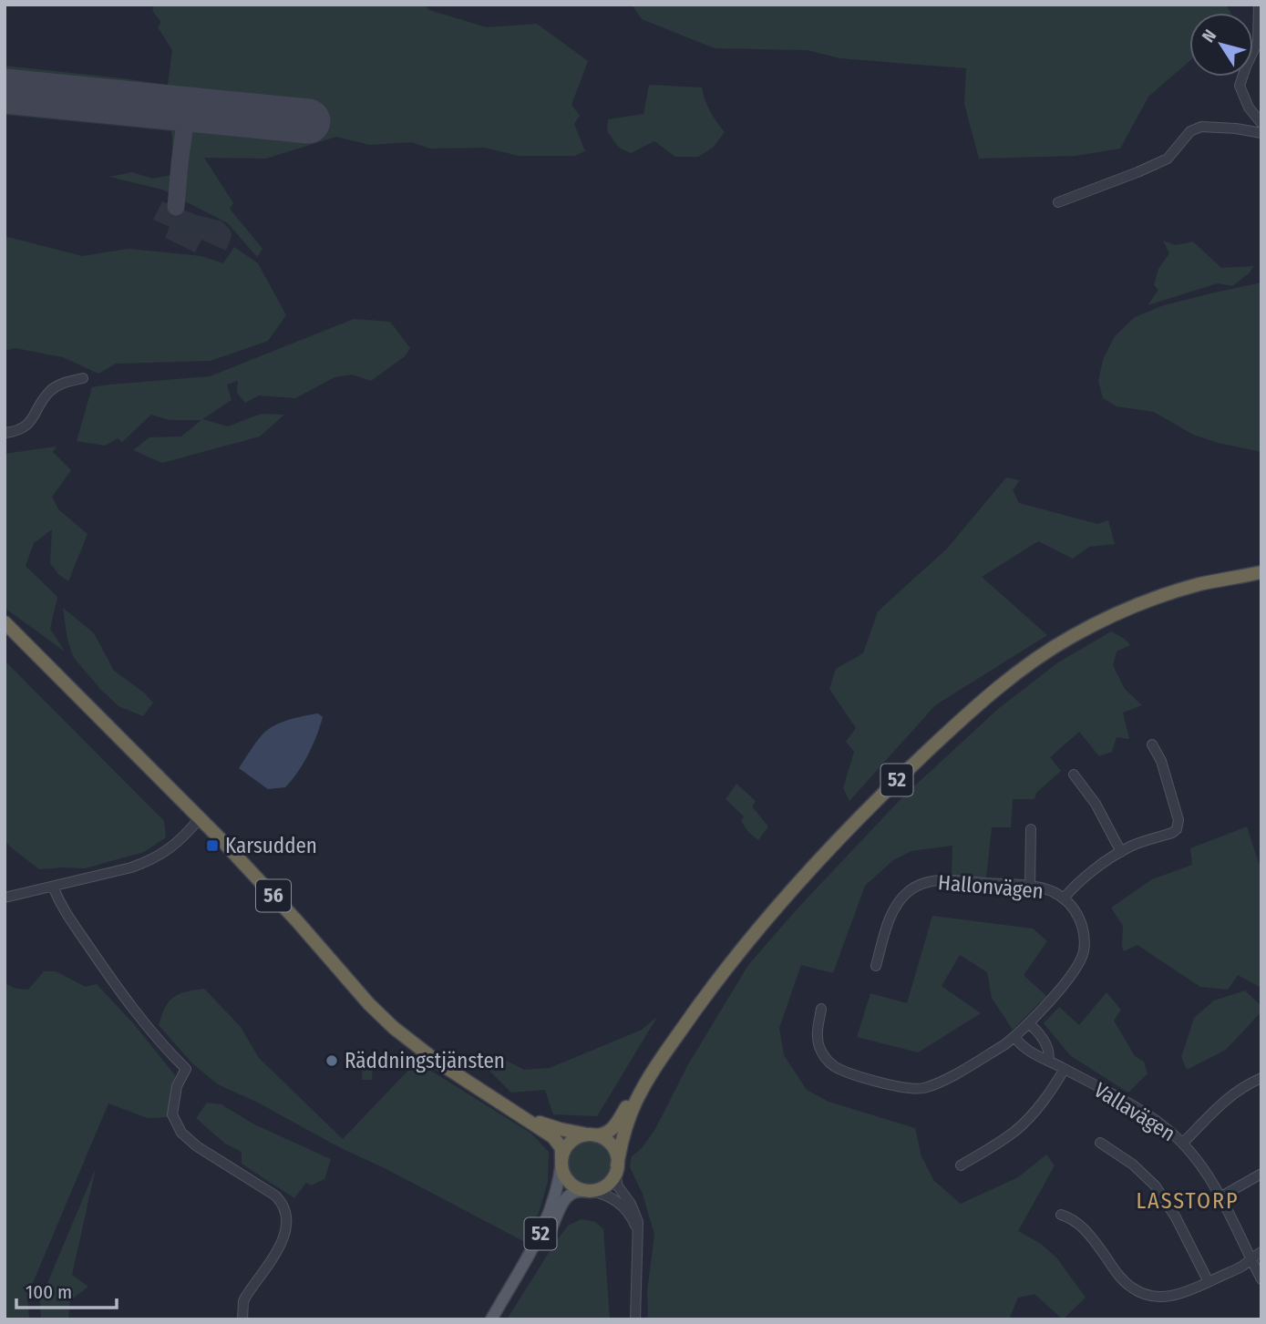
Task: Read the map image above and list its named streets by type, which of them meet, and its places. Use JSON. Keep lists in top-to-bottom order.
{
  "streets": {
    "highway": ["52", "56"],
    "street": ["Hallonvägen", "Vallavägen"]
  },
  "crossings": [
    ["52", "56"],
    ["Hallonvägen", "Vallavägen"]
  ],
  "districts": ["LASSTORP"],
  "places": {
    "transit": ["Karsudden"],
    "other": ["Räddningstjänsten"]
  },
  "scale_bar": "100 m",
  "north": "top left"
}
